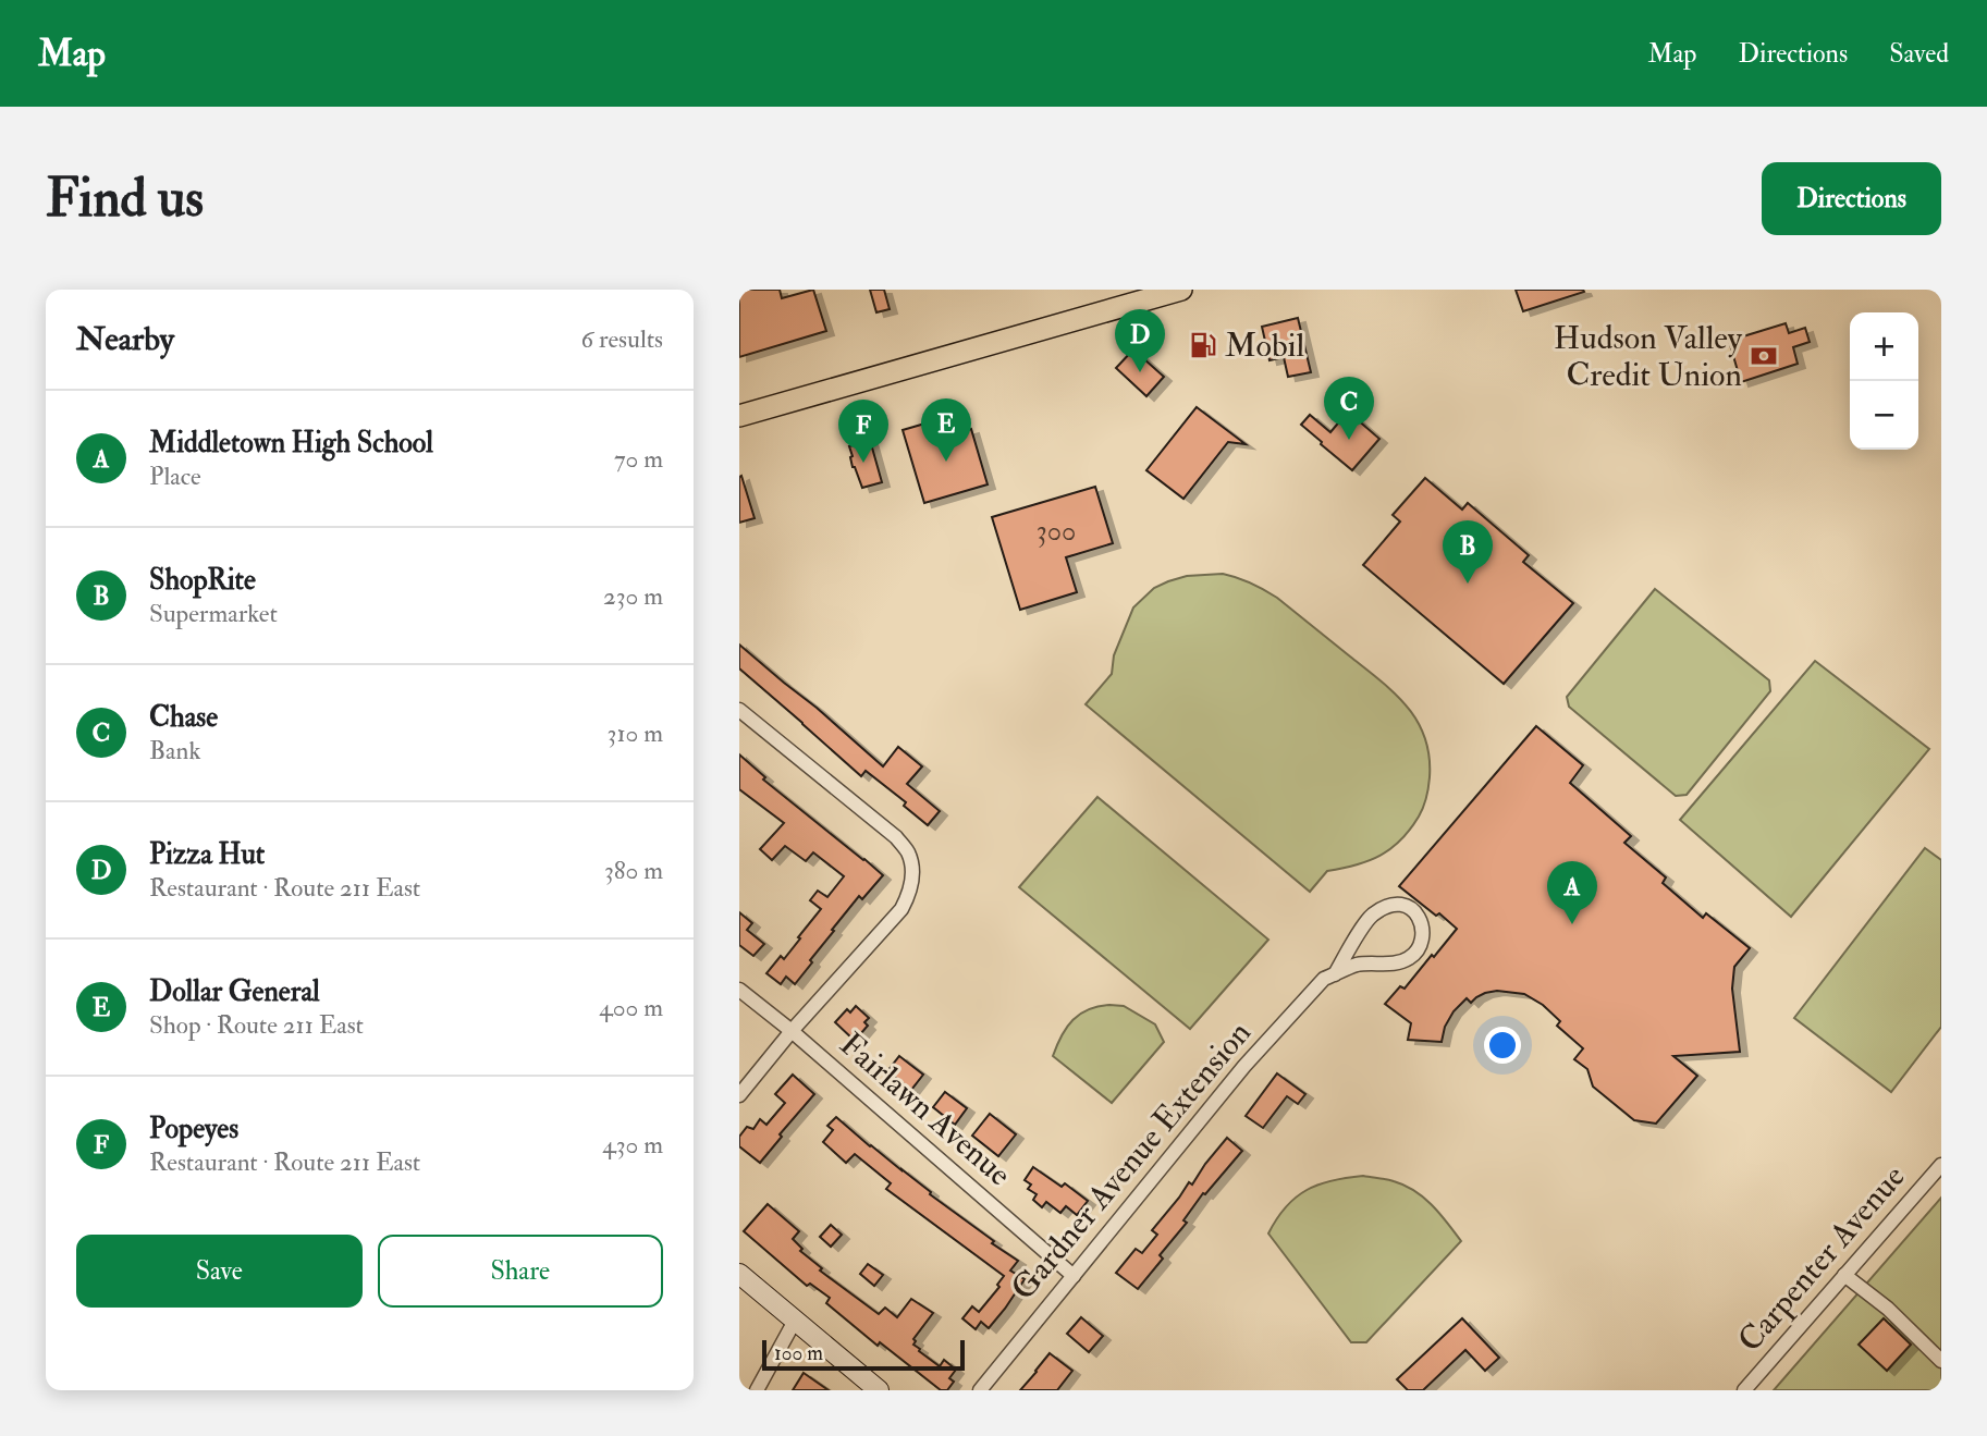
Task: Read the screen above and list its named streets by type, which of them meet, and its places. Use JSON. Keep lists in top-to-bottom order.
{
  "streets": {
    "street": ["Fairlawn Avenue", "Gardner Avenue Extension", "Carpenter Avenue"]
  },
  "crossings": [
    ["Fairlawn Avenue", "Gardner Avenue Extension"]
  ],
  "places": {
    "fuel station": ["Mobil"],
    "bank": ["Hudson Valley Credit Union"]
  },
  "house_numbers": ["300"],
  "scale_bar": "100 m",
  "page": {
    "header": "Map",
    "nav": ["Map", "Directions", "Saved"],
    "buttons": [
      "Directions",
      ["Save", "Share"]
    ],
    "title": "Find us",
    "heading": ["Nearby", "6 results"],
    "pins": [
      "D",
      "C",
      "E",
      "F",
      "B",
      "A"
    ],
    "map_buttons": ["+", "−"],
    "list": [
      {
        "mark": "A",
        "name": "Middletown High School",
        "note": "Place",
        "value": "70 m"
      },
      {
        "mark": "B",
        "name": "ShopRite",
        "note": "Supermarket",
        "value": "230 m"
      },
      {
        "mark": "C",
        "name": "Chase",
        "note": "Bank",
        "value": "310 m"
      },
      {
        "mark": "D",
        "name": "Pizza Hut",
        "note": "Restaurant · Route 211 East",
        "value": "380 m"
      },
      {
        "mark": "E",
        "name": "Dollar General",
        "note": "Shop · Route 211 East",
        "value": "400 m"
      },
      {
        "mark": "F",
        "name": "Popeyes",
        "note": "Restaurant · Route 211 East",
        "value": "430 m"
      }
    ],
    "scale": "100 m"
  }
}
